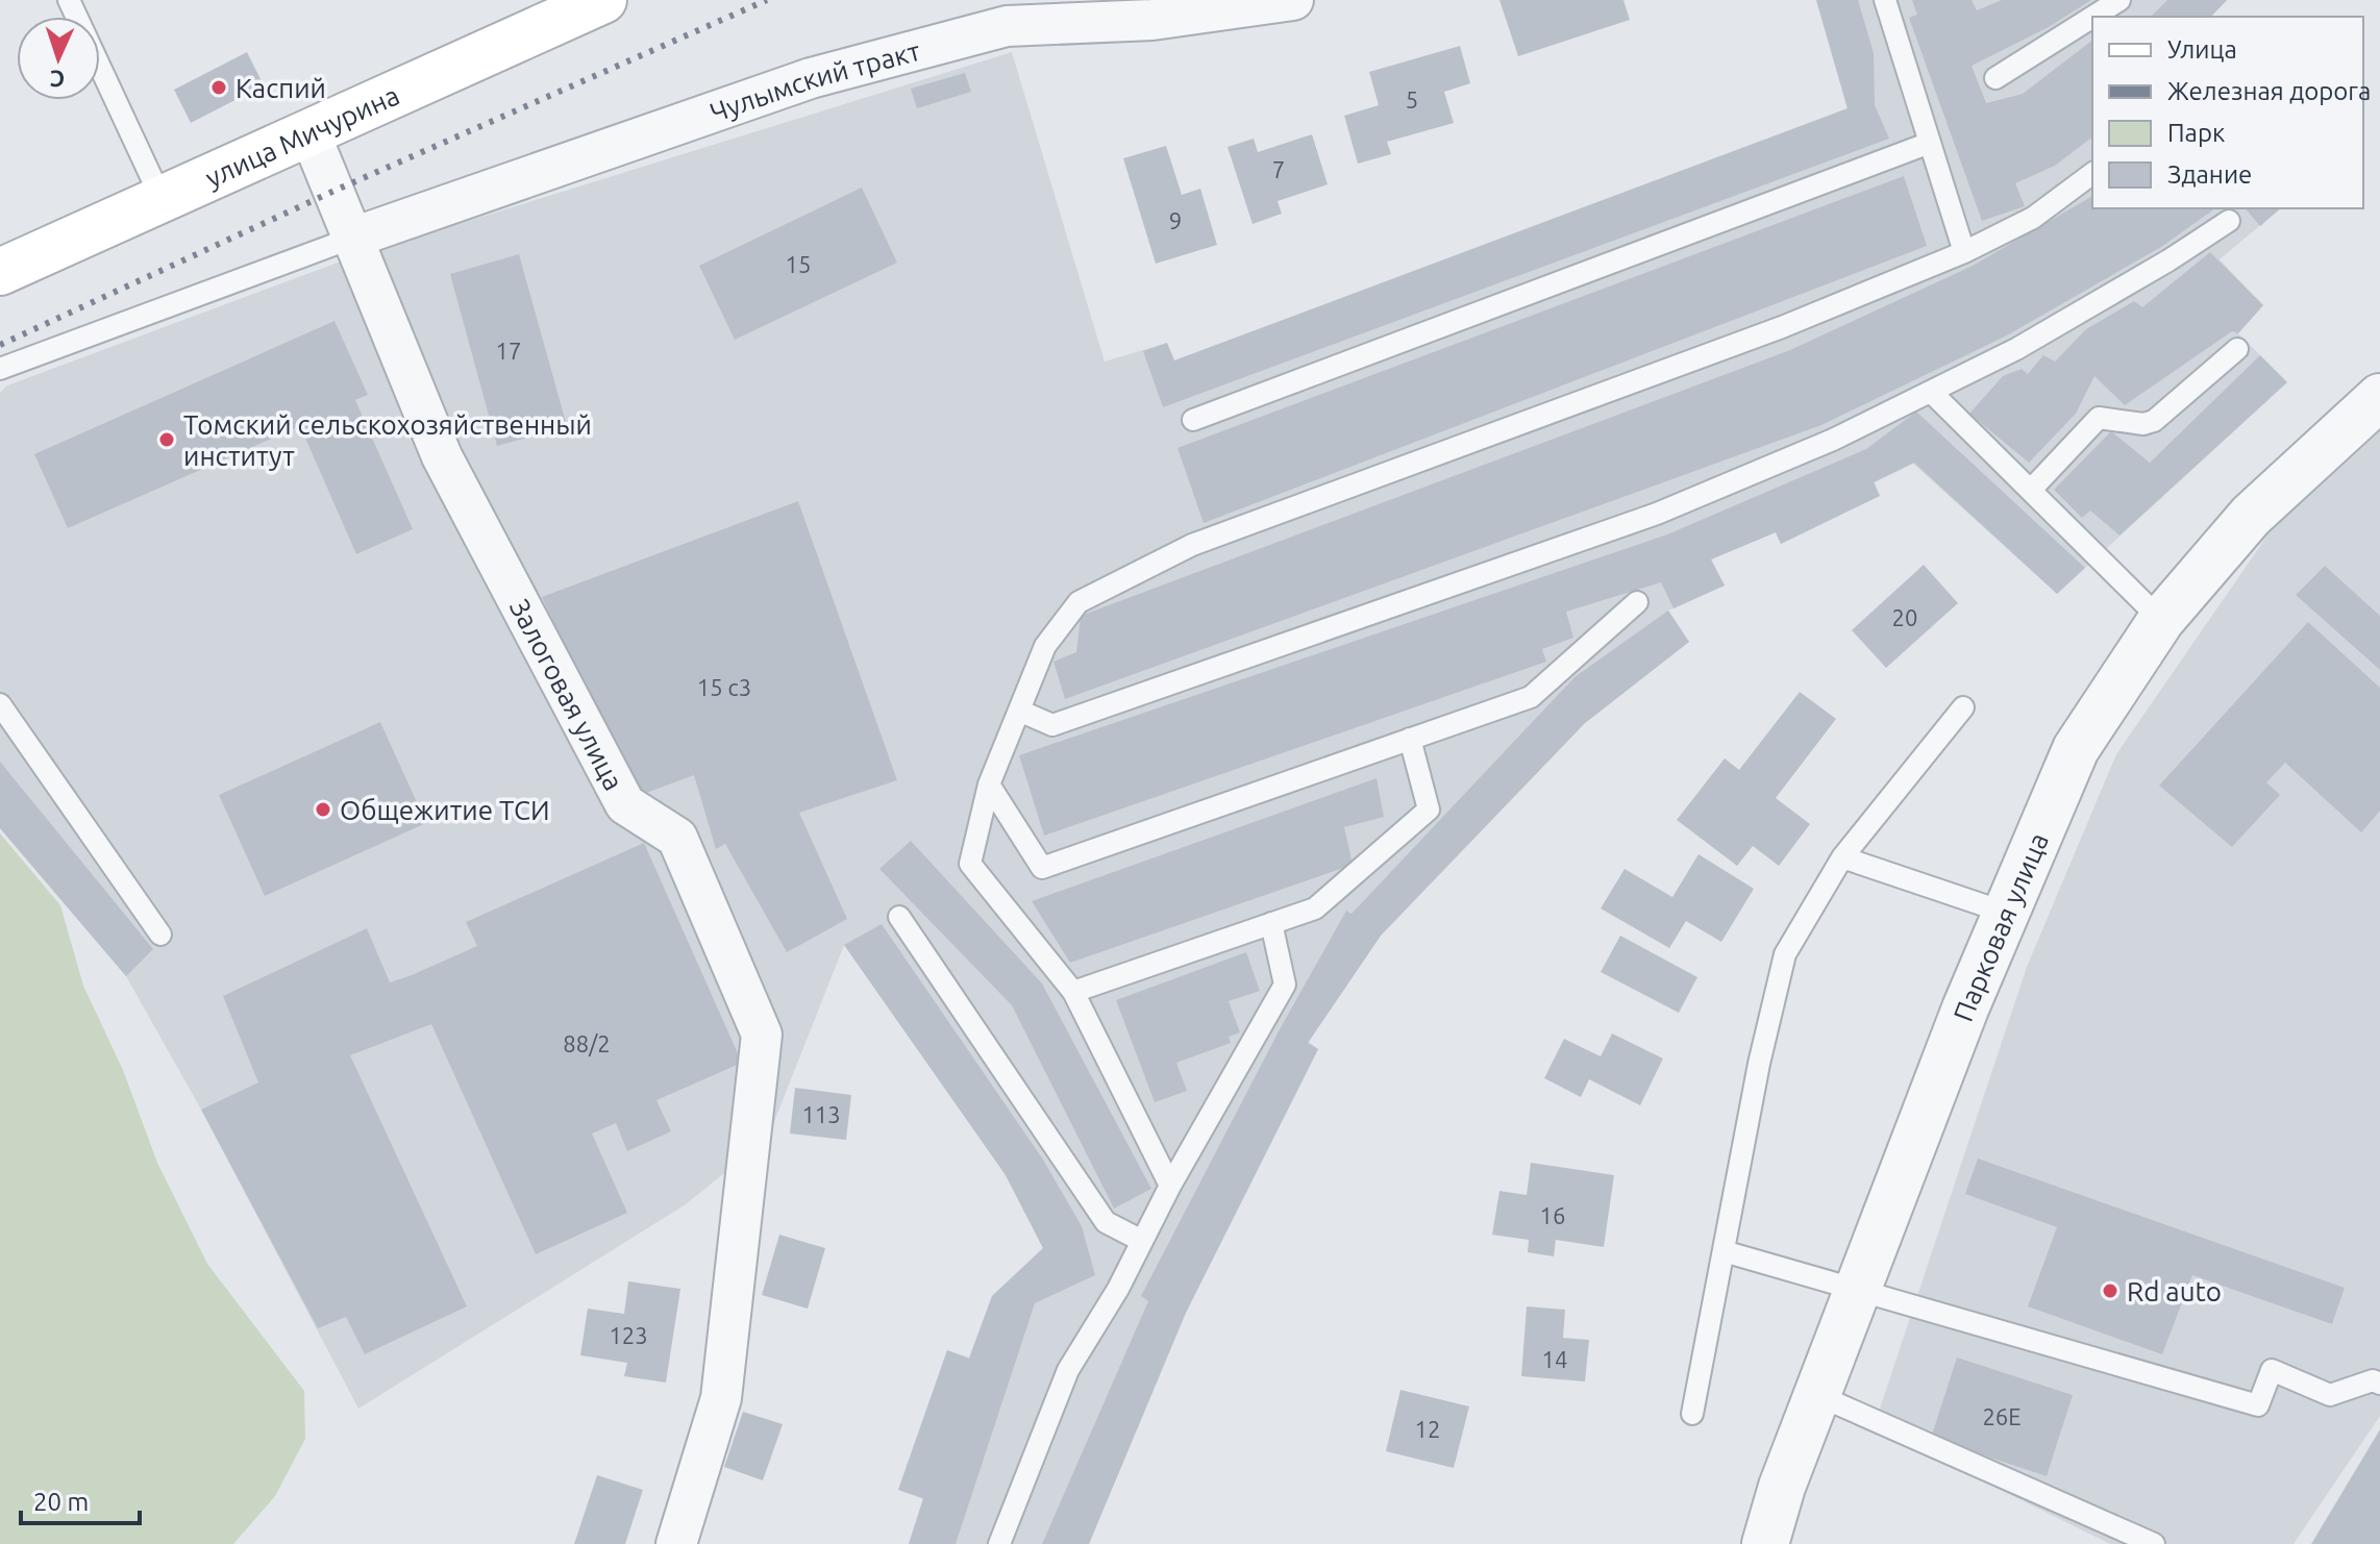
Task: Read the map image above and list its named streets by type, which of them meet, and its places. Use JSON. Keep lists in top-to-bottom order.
{
  "streets": {
    "main road": ["улица Мичурина"],
    "street": ["Чулымский тракт", "Залоговая улица", "Парковая улица"]
  },
  "crossings": [
    ["Чулымский тракт", "Залоговая улица"],
    ["улица Мичурина", "Залоговая улица"]
  ],
  "places": [
    "Каспий",
    "Томский сельскохозяйственный институт",
    "Общежитие ТСИ",
    "Rd auto"
  ],
  "house_numbers": [
    "5",
    "7",
    "9",
    "15",
    "17",
    "20",
    "15 с3",
    "88/2",
    "113",
    "16",
    "123",
    "14",
    "26Е",
    "12"
  ],
  "legend": [
    "Улица",
    "Железная дорога",
    "Парк",
    "Здание"
  ],
  "scale_bar": "20 m",
  "north": "bottom"
}
